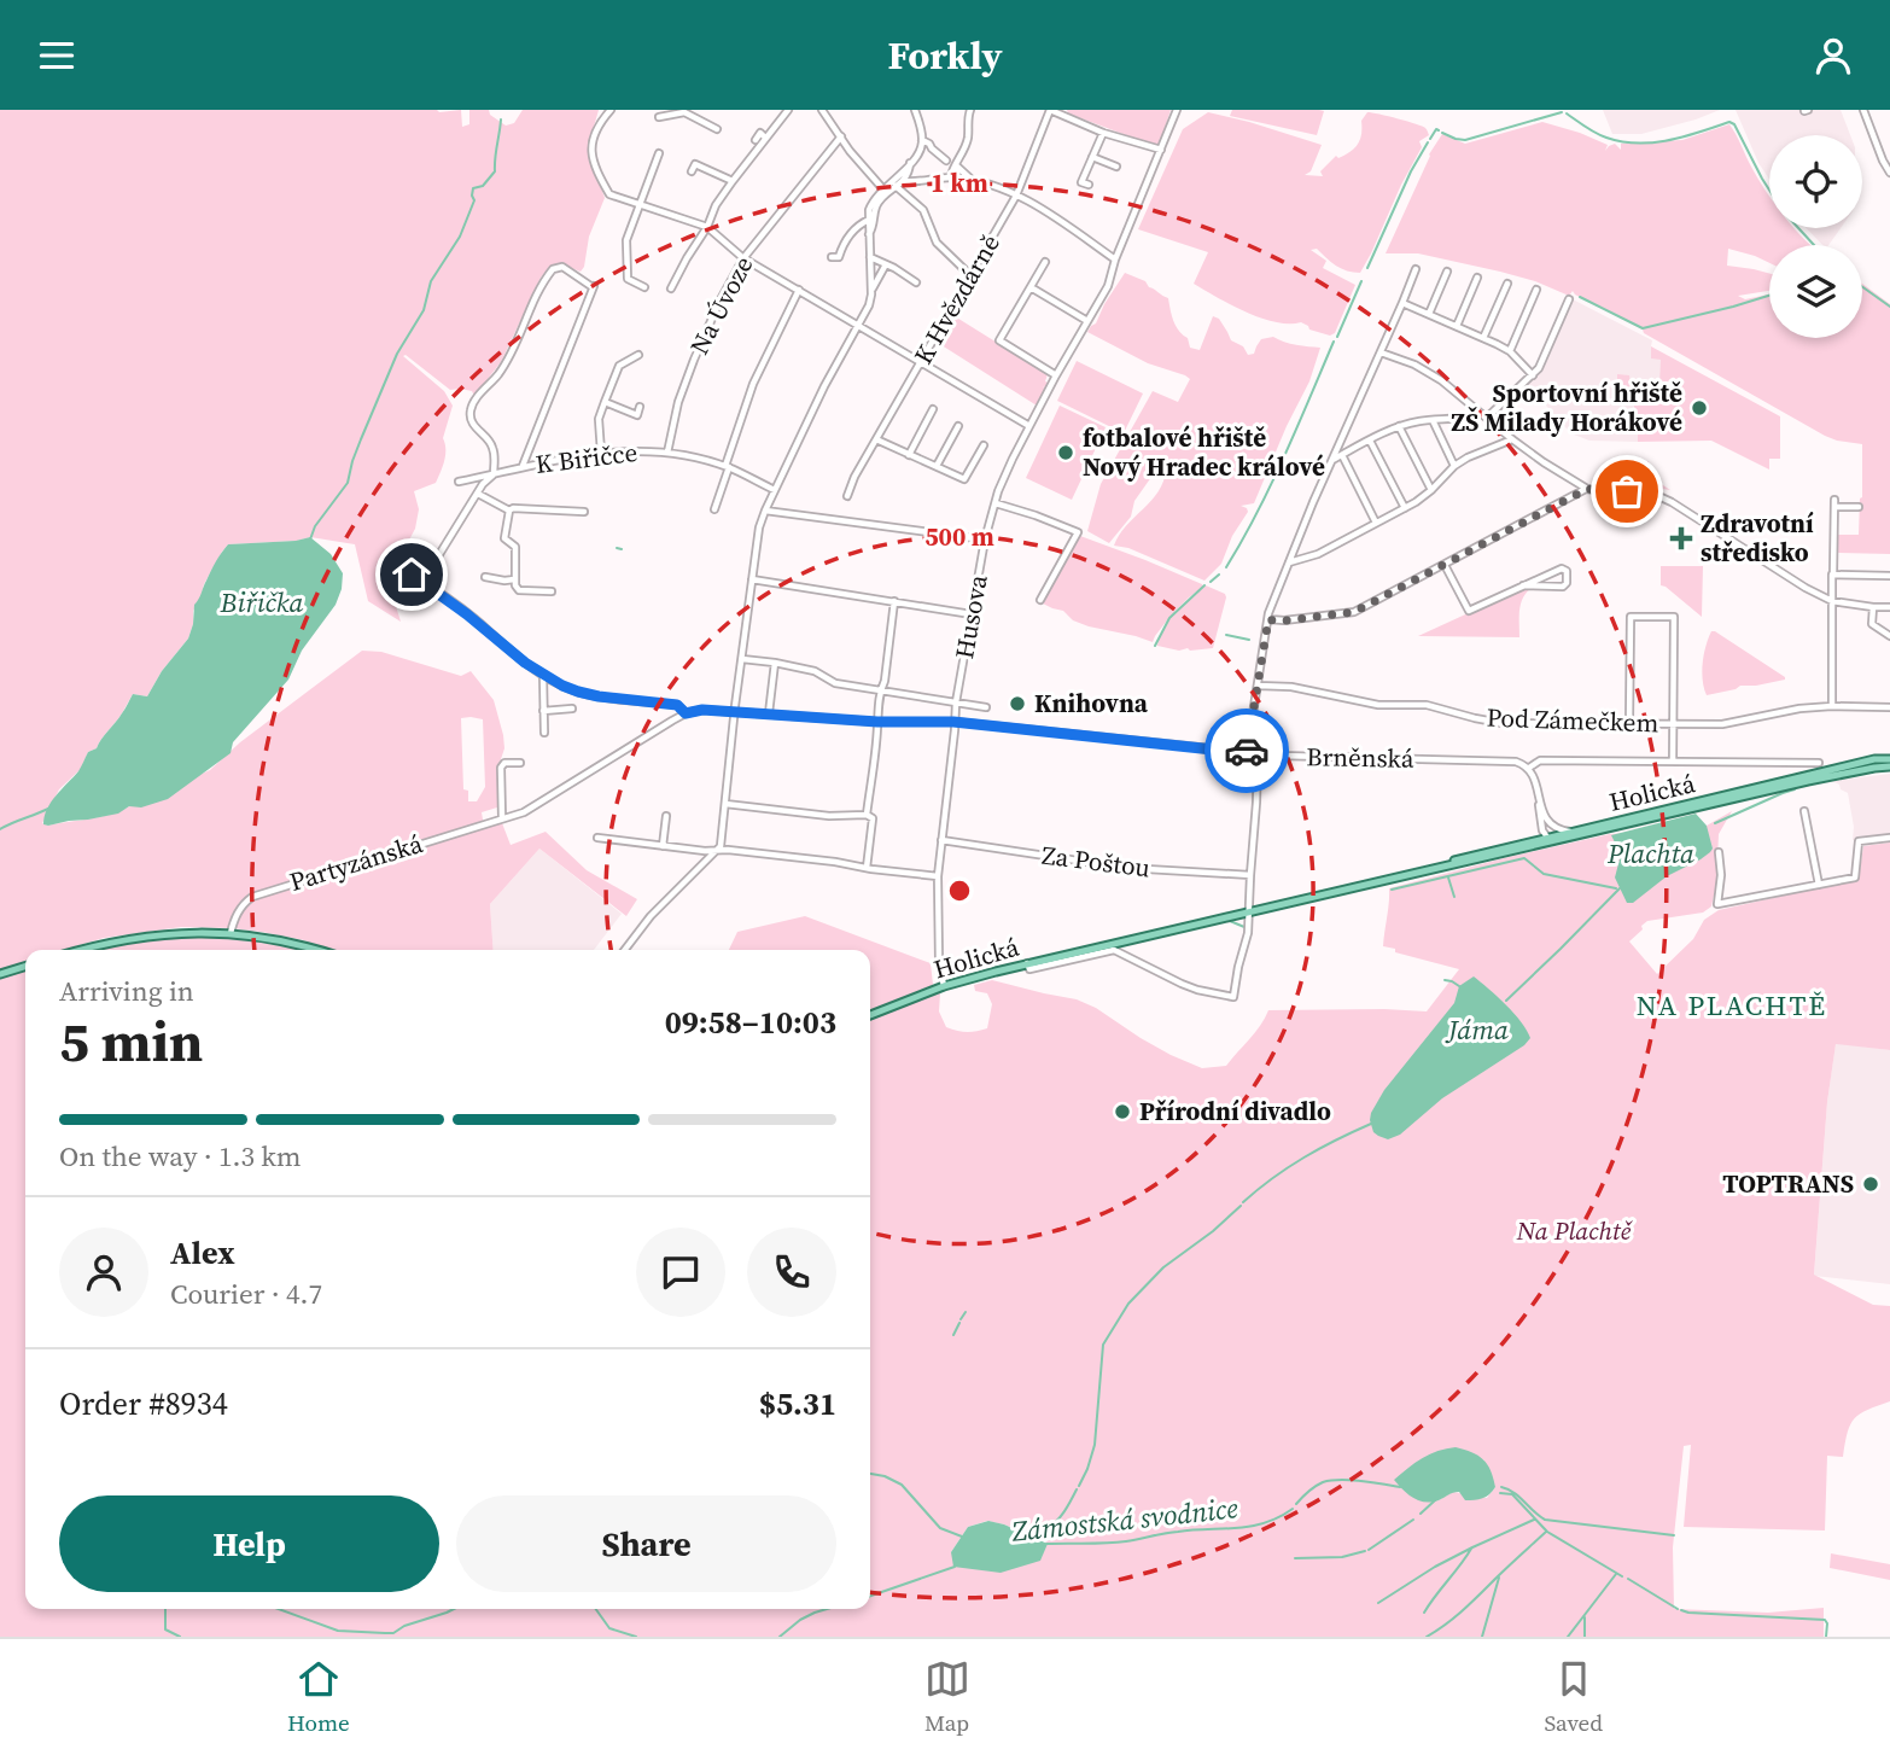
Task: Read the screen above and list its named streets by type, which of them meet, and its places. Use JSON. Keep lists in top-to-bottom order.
{
  "streets": {
    "main road": ["Holická"],
    "street": [
      "K Hvězdárně",
      "Na Úvoze",
      "K Biřičce",
      "Husova",
      "Pod Zámečkem",
      "Brněnská",
      "Za Poštou",
      "Partyzánská"
    ]
  },
  "crossings": [
    ["Na Úvoze", "K Biřičce"],
    ["Husova", "Brněnská"],
    ["Husova", "Holická"],
    ["Husova", "Za Poštou"],
    ["Brněnská", "Partyzánská"]
  ],
  "districts": ["NA PLACHTĚ"],
  "water": [
    "Biřička",
    "Plachta",
    "Jáma",
    "Zámostská svodnice"
  ],
  "parks": ["Na Plachtě"],
  "places": {
    "other": [
      "Sportovní hřiště ZŠ Milady Horákové",
      "fotbalové hřiště Nový Hradec králové",
      "Knihovna",
      "Přírodní divadlo",
      "TOPTRANS"
    ],
    "health": ["Zdravotní středisko"]
  },
  "page": {
    "header": "Forkly",
    "heading": ["5 min", "Arriving in", "09:58–10:03"],
    "panel": [
      "Alex",
      "Courier · 4.7",
      "Order #8934",
      "$5.31"
    ],
    "bar": "On the way · 1.3 km",
    "buttons": ["Help", "Share"],
    "tabs": ["Home", "Map", "Saved"]
  },
  "rings": ["1 km", "500 m"]
}
